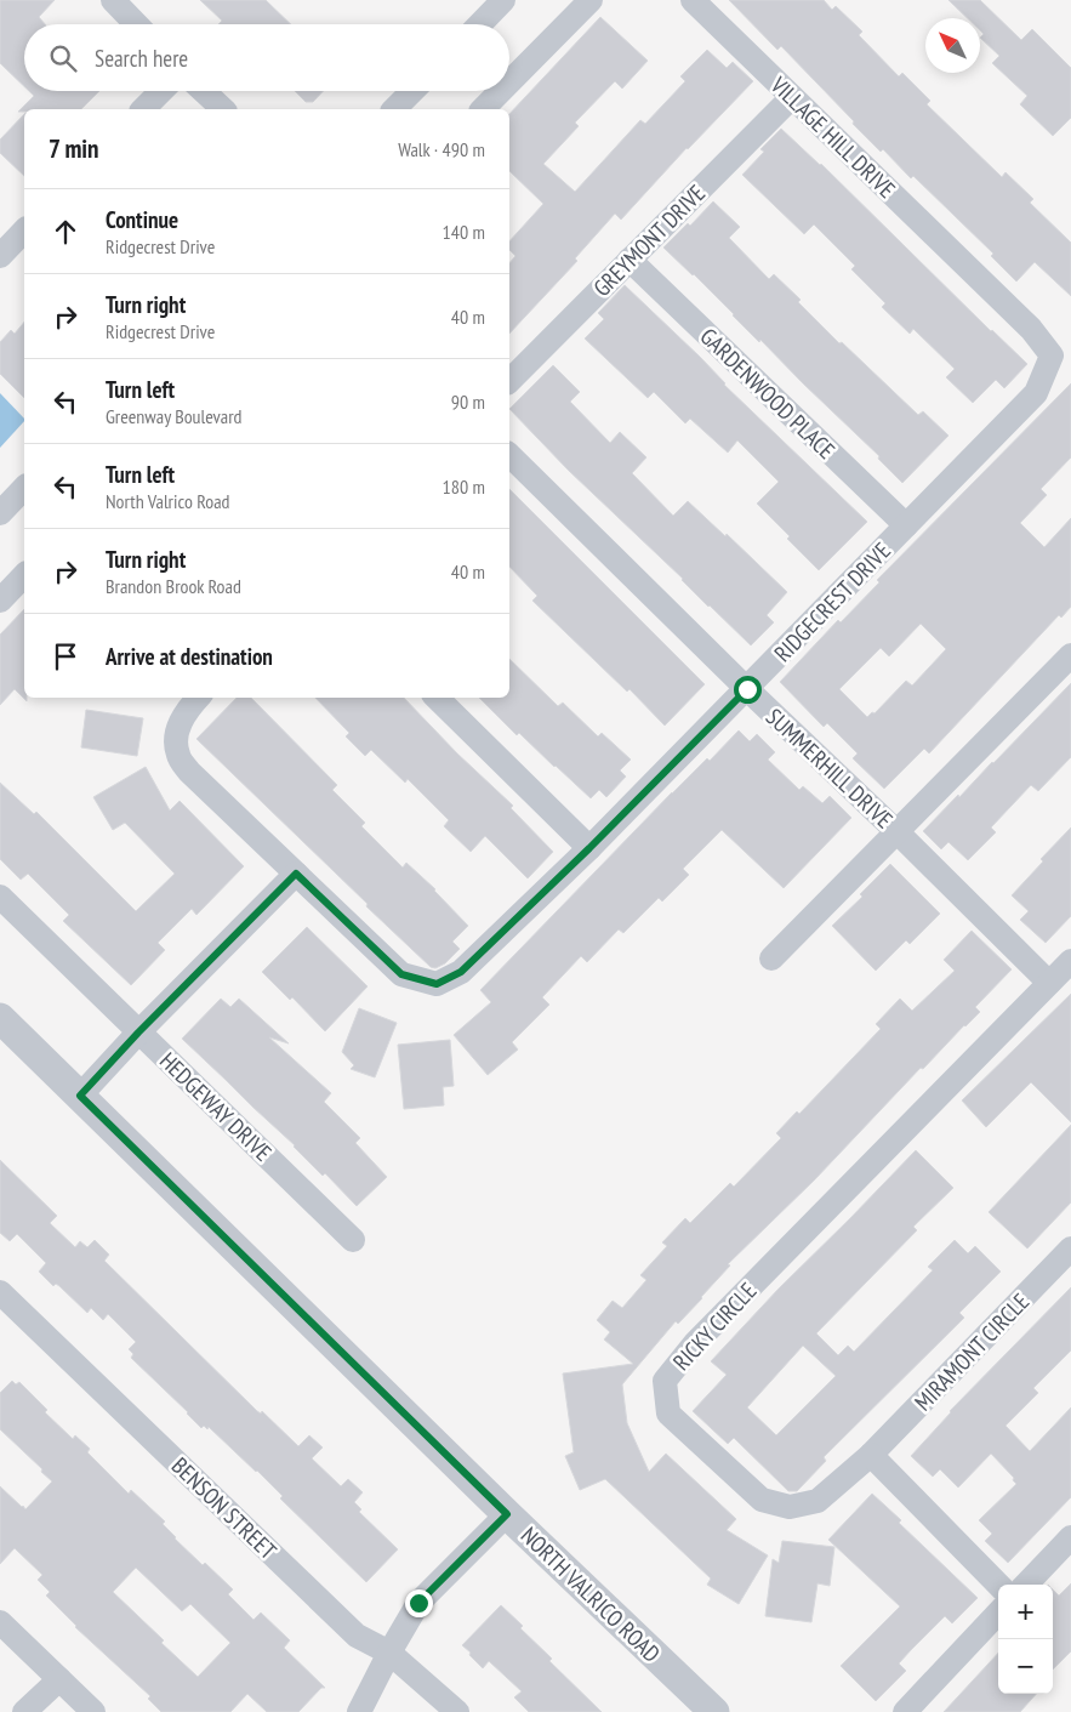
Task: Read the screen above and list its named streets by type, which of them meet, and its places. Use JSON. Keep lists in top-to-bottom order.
{
  "streets": {
    "street": [
      "VILLAGE HILL DRIVE",
      "GREYMONT DRIVE",
      "GARDENWOOD PLACE",
      "RIDGECREST DRIVE",
      "SUMMERHILL DRIVE",
      "HEDGEWAY DRIVE",
      "RICKY CIRCLE",
      "MIRAMONT CIRCLE",
      "BENSON STREET",
      "NORTH VALRICO ROAD"
    ]
  },
  "crossings": [
    ["VILLAGE HILL DRIVE", "GREYMONT DRIVE"],
    ["VILLAGE HILL DRIVE", "RIDGECREST DRIVE"],
    ["GREYMONT DRIVE", "GARDENWOOD PLACE"],
    ["GARDENWOOD PLACE", "RIDGECREST DRIVE"],
    ["RIDGECREST DRIVE", "SUMMERHILL DRIVE"],
    ["SUMMERHILL DRIVE", "RICKY CIRCLE"],
    ["RICKY CIRCLE", "MIRAMONT CIRCLE"]
  ],
  "north": "top left",
  "page": {
    "search": "Search here",
    "heading": ["7 min", "Walk · 490 m"],
    "list": [
      ["Continue", "Ridgecrest Drive", "140 m"],
      ["Turn right", "Ridgecrest Drive", "40 m"],
      ["Turn left", "Greenway Boulevard", "90 m"],
      ["Turn left", "North Valrico Road", "180 m"],
      ["Turn right", "Brandon Brook Road", "40 m"],
      "Arrive at destination"
    ],
    "map_buttons": ["+", "−"]
  }
}
